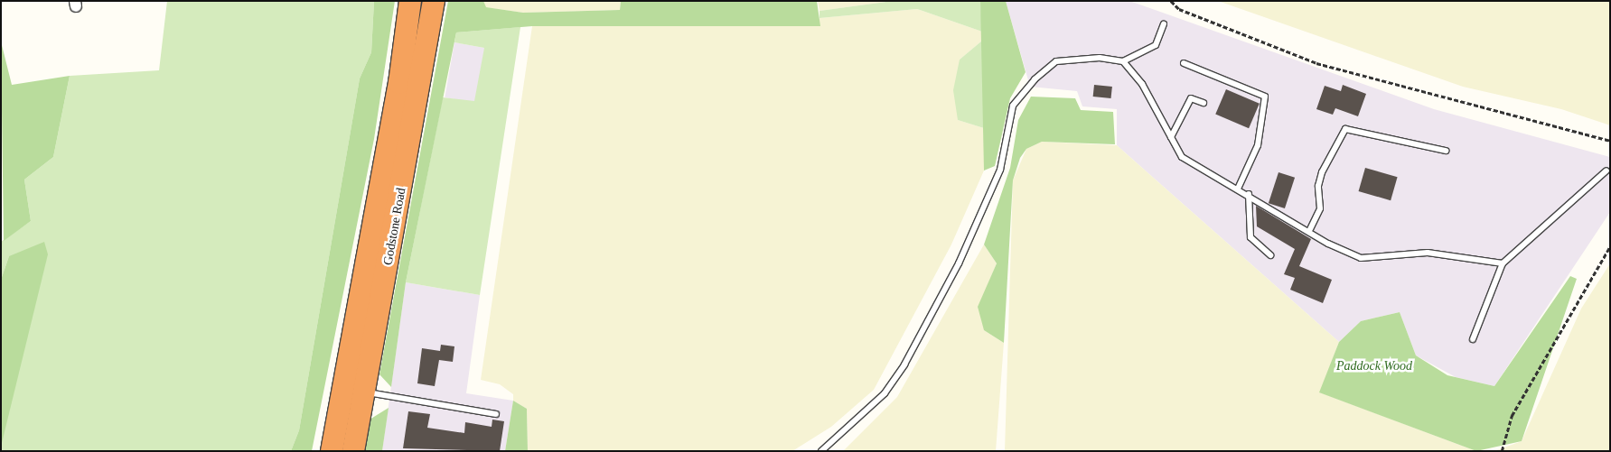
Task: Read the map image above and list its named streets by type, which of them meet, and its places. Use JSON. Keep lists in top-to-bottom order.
{
  "streets": {
    "highway": ["Godstone Road"]
  },
  "parks": ["Paddock Wood"]
}
